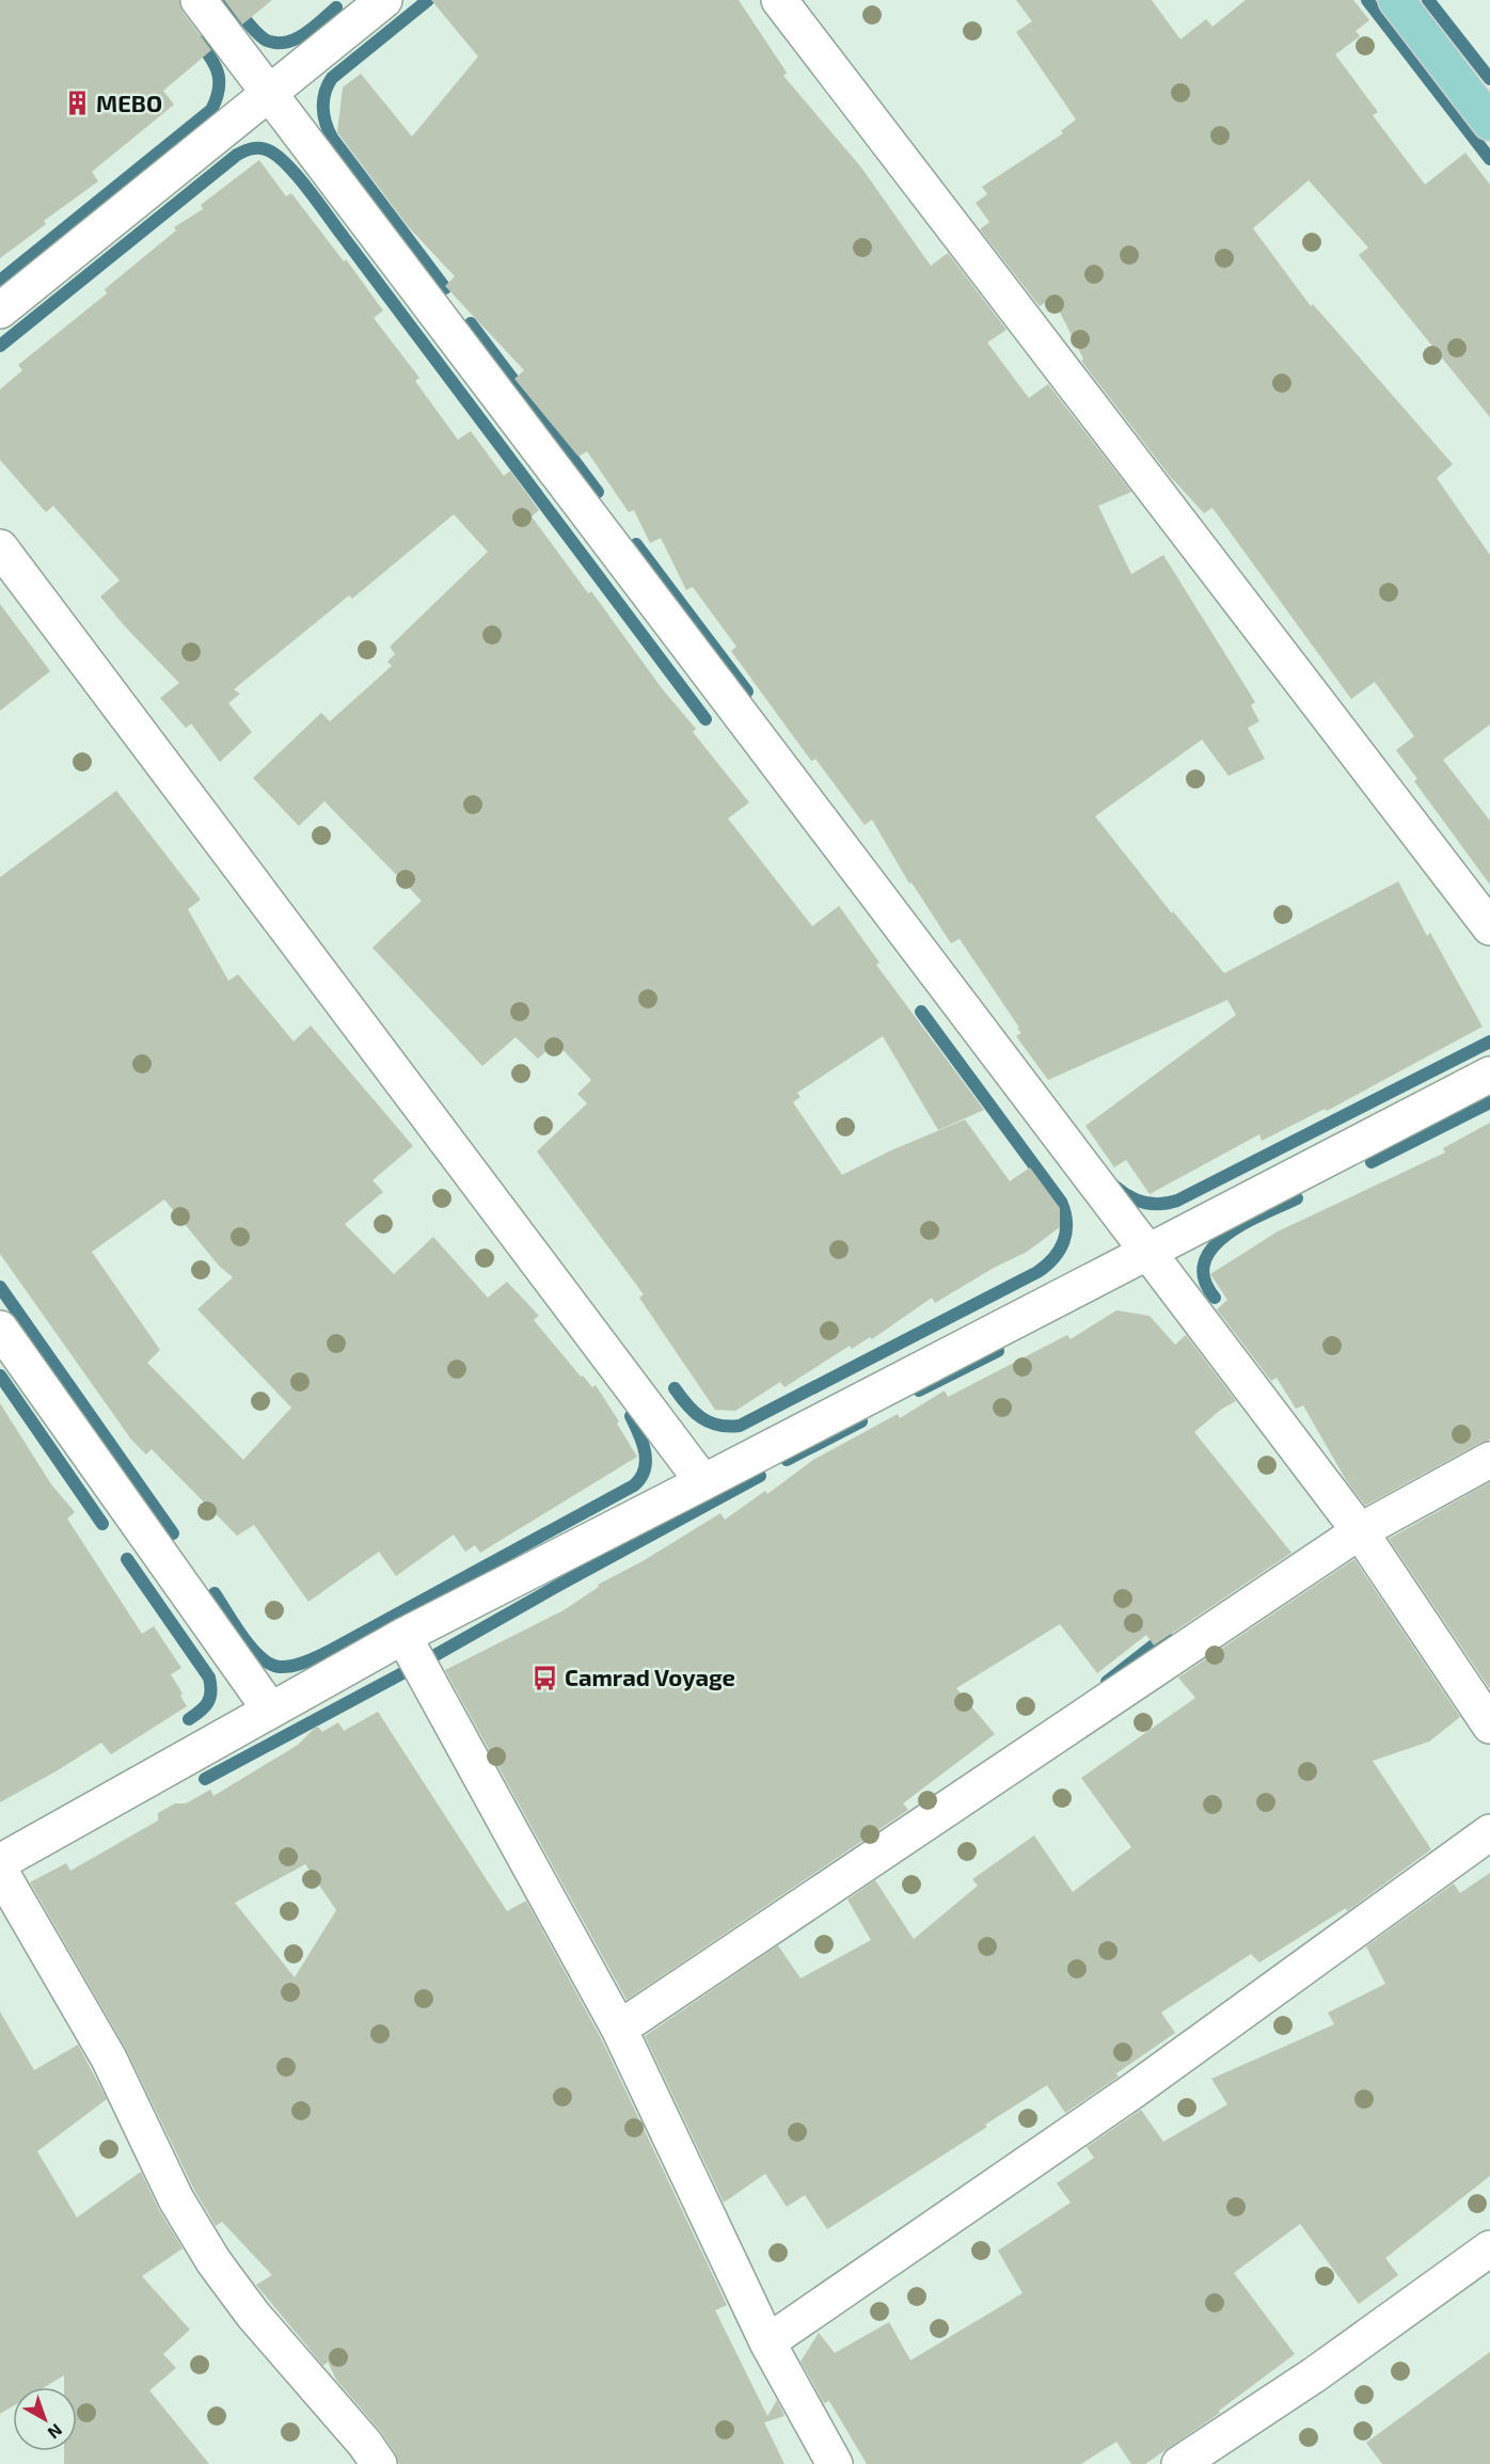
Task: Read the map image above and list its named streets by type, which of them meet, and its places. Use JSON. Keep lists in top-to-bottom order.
{
  "places": {
    "building": ["MEBO"],
    "bus stop": ["Camrad Voyage"]
  },
  "north": "bottom right"
}
